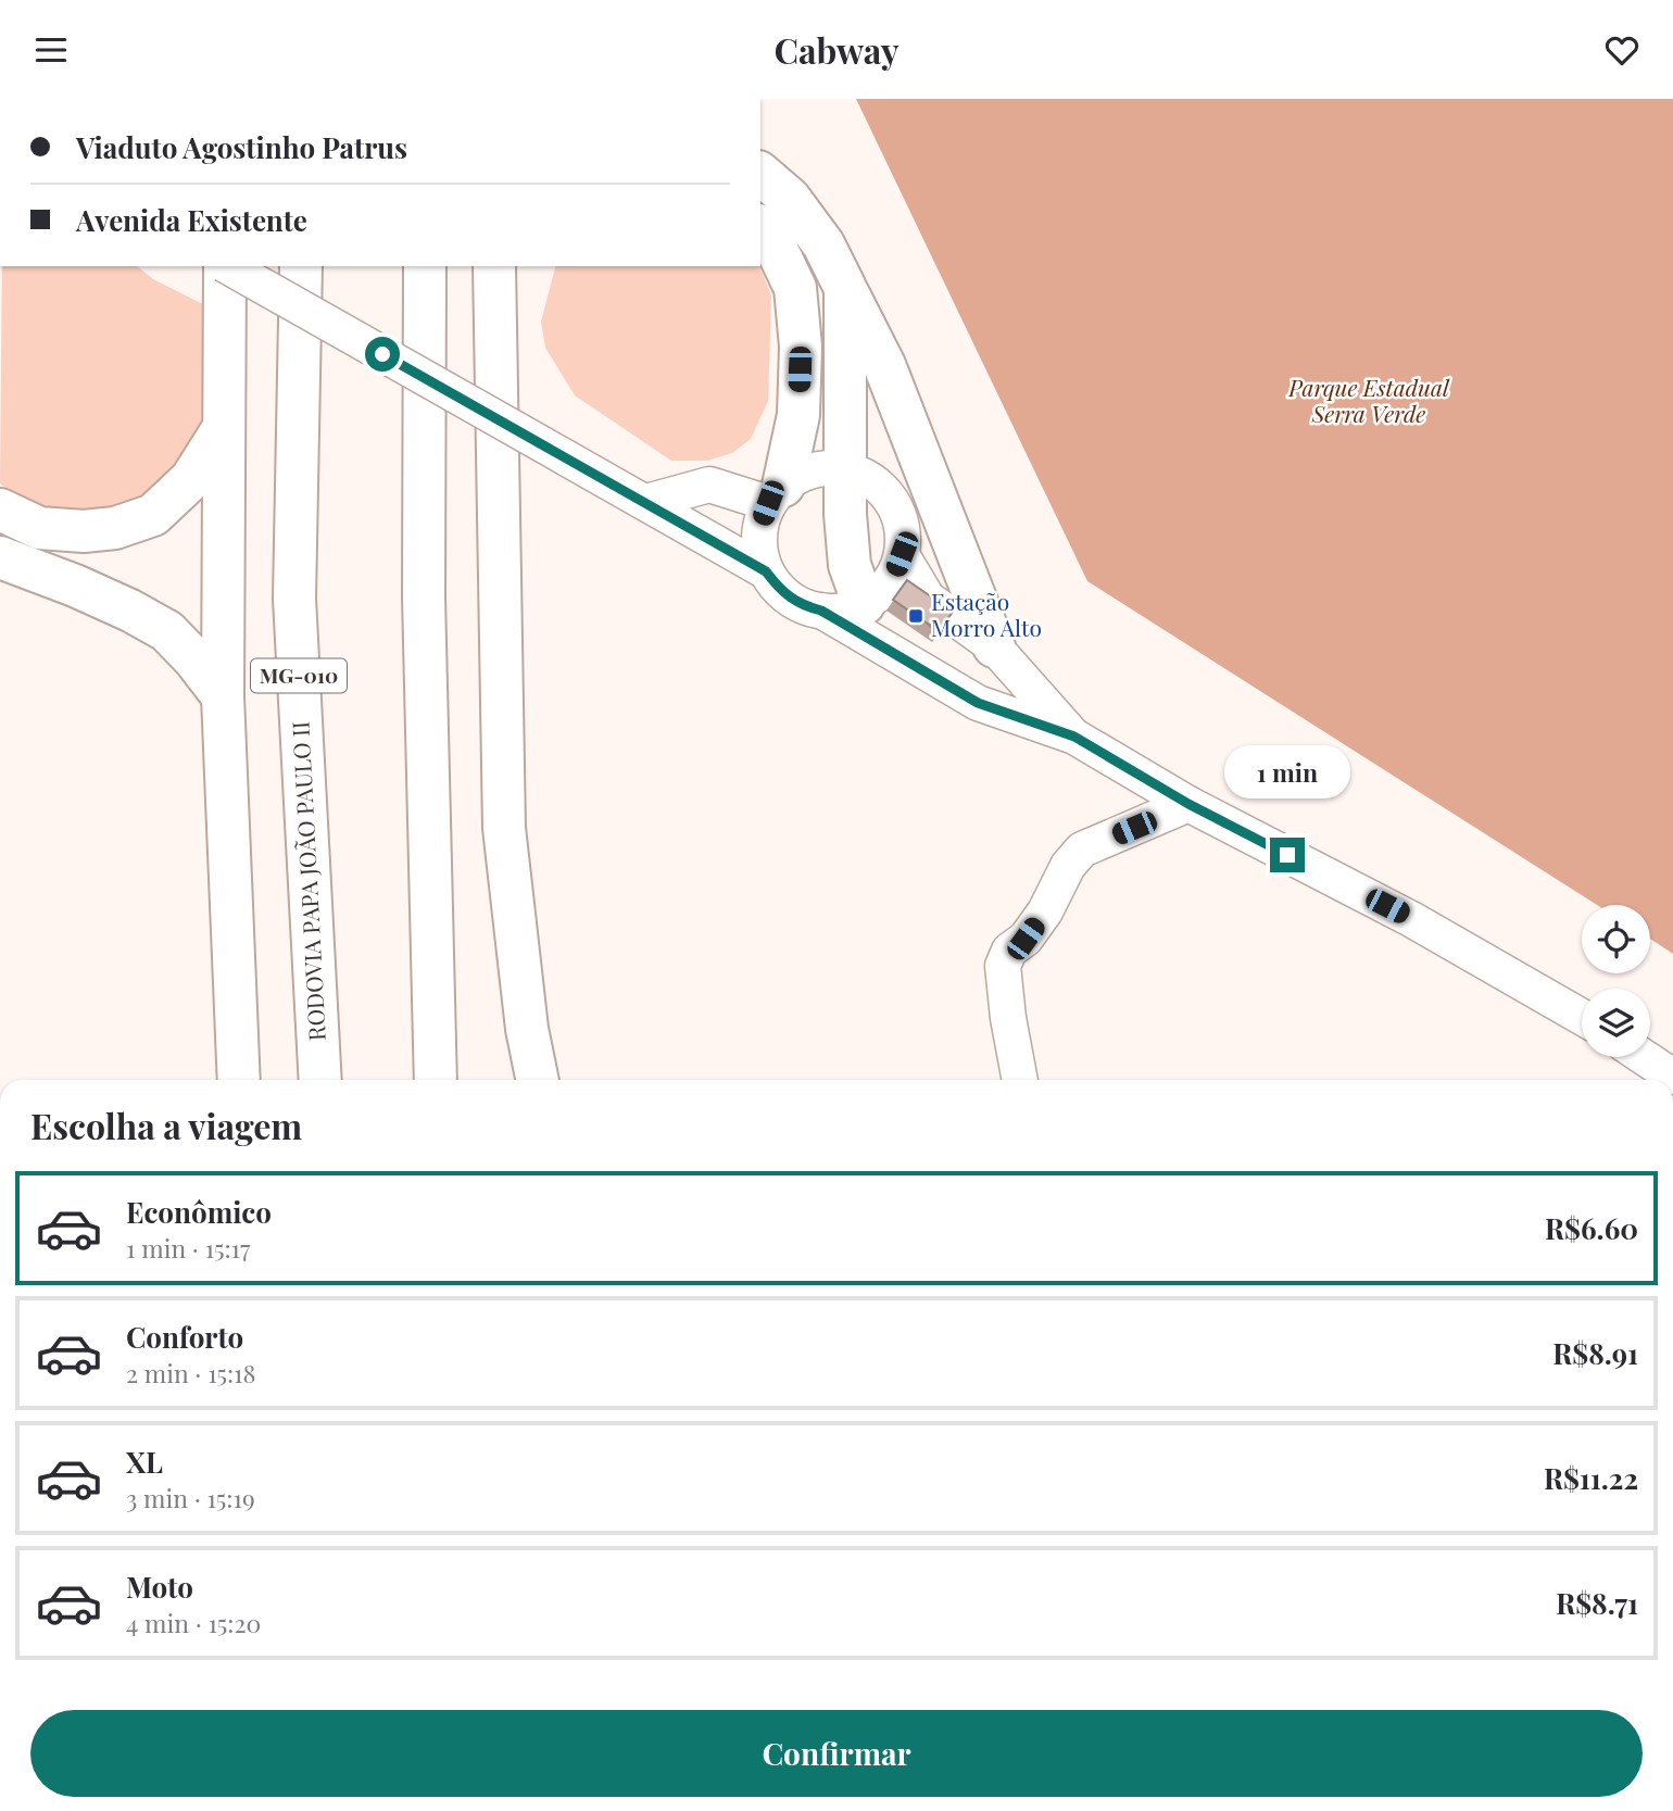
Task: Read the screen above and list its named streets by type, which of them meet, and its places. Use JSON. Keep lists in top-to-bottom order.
{
  "streets": {
    "main road": ["MG-010", "RODOVIA PAPA JOÃO PAULO II"]
  },
  "parks": ["Parque Estadual Serra Verde"],
  "places": {
    "transit": ["Estação Morro Alto"]
  },
  "page": {
    "header": "Cabway",
    "banner": ["Viaduto Agostinho Patrus", "Avenida Existente"],
    "bubble": "1 min",
    "heading": "Escolha a viagem",
    "list": [
      {
        "name": "Econômico",
        "note": "1 min · 15:17",
        "value": "R$6.60"
      },
      {
        "name": "Conforto",
        "note": "2 min · 15:18",
        "value": "R$8.91"
      },
      {
        "name": "XL",
        "note": "3 min · 15:19",
        "value": "R$11.22"
      },
      {
        "name": "Moto",
        "note": "4 min · 15:20",
        "value": "R$8.71"
      }
    ],
    "buttons": "Confirmar"
  }
}
